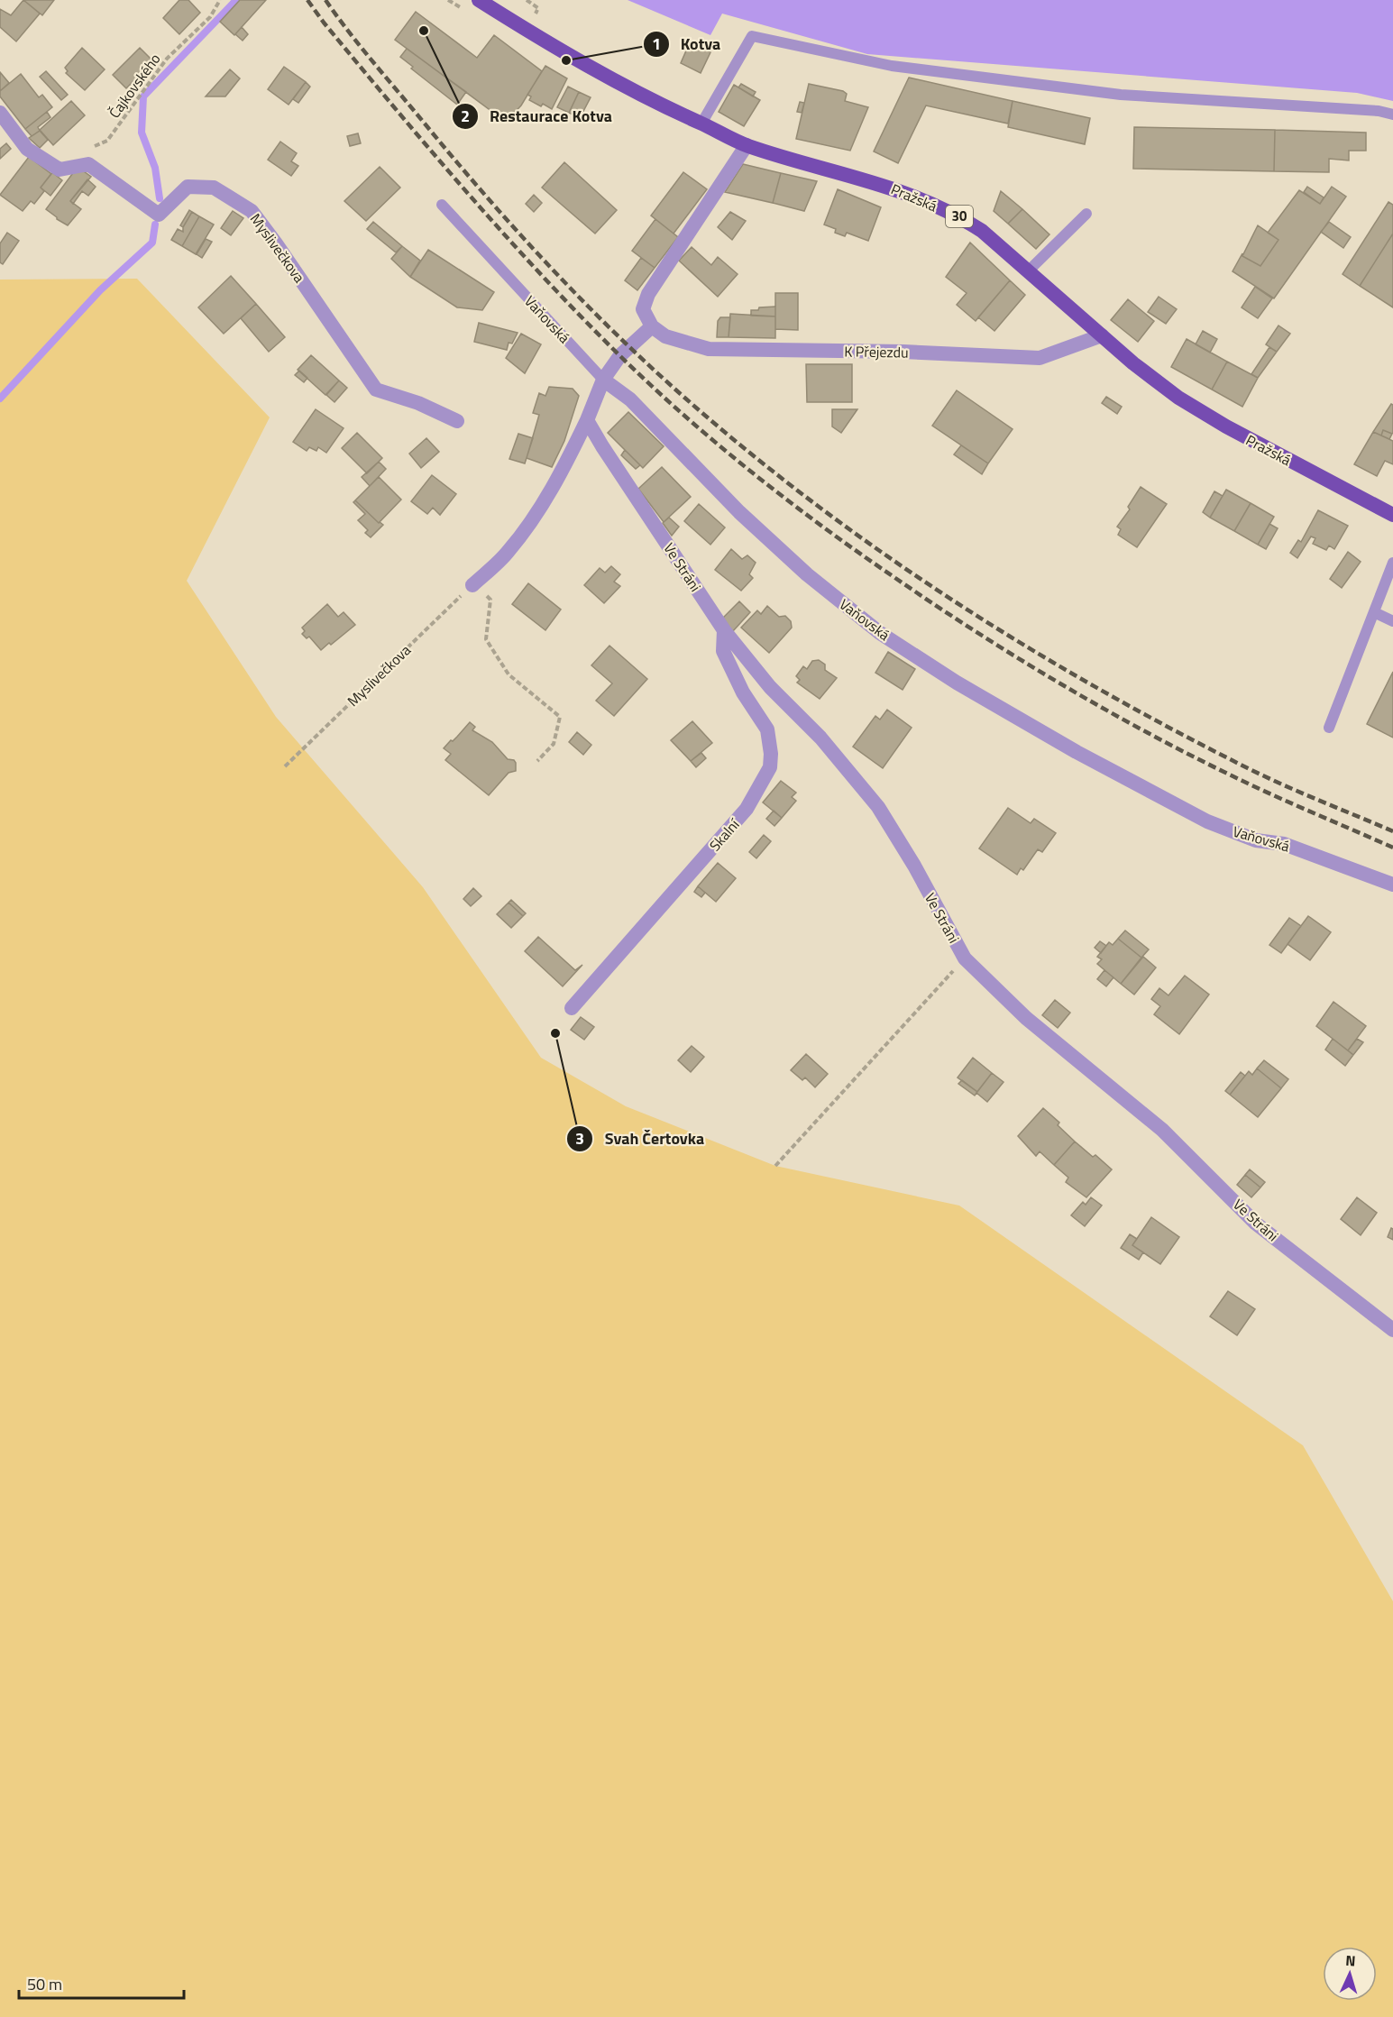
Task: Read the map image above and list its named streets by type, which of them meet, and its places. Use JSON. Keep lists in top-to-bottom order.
{
  "streets": {
    "main road": ["Pražská", "30"],
    "street": [
      "Myslivečkova",
      "Vaňovská",
      "K Přejezdu",
      "Ve Stráni",
      "Skalní"
    ],
    "path": ["Čajkovského"]
  },
  "crossings": [
    ["Pražská", "K Přejezdu"],
    ["Ve Stráni", "Skalní"]
  ],
  "places": ["Restaurace Kotva", "Kotva", "Svah Čertovka"],
  "scale_bar": "50 m",
  "north": "top"
}
